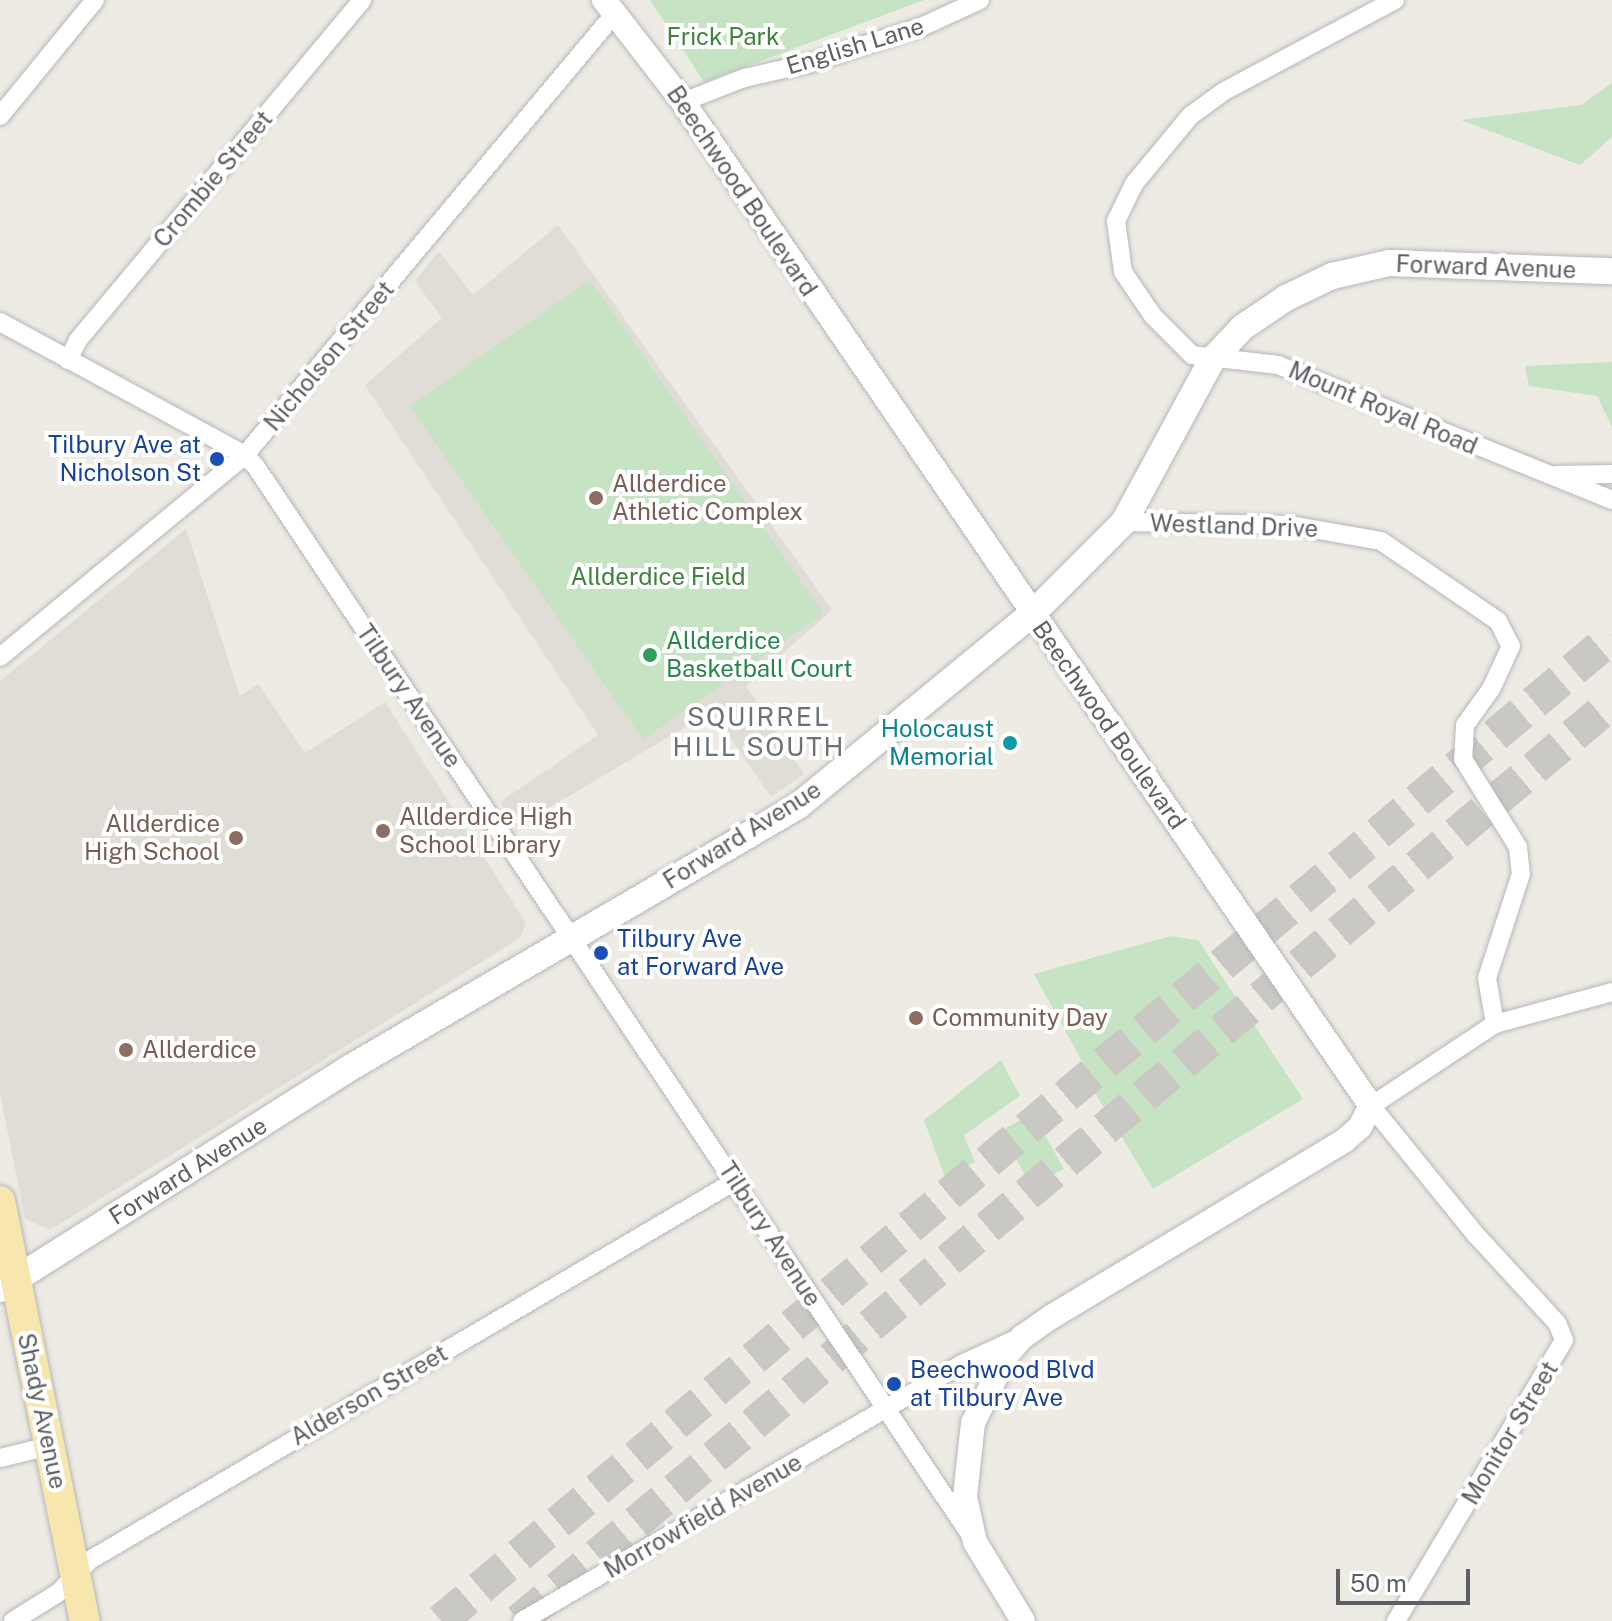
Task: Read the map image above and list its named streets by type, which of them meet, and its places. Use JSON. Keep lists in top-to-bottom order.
{
  "streets": {
    "main road": ["Forward Avenue", "Shady Avenue"],
    "street": [
      "English Lane",
      "Crombie Street",
      "Beechwood Boulevard",
      "Nicholson Street",
      "Mount Royal Road",
      "Westland Drive",
      "Tilbury Avenue",
      "Alderson Street",
      "Monitor Street",
      "Morrowfield Avenue"
    ]
  },
  "crossings": [
    ["English Lane", "Beechwood Boulevard"],
    ["Crombie Street", "Tilbury Avenue"],
    ["Beechwood Boulevard", "Forward Avenue"],
    ["Beechwood Boulevard", "Nicholson Street"],
    ["Beechwood Boulevard", "Monitor Street"],
    ["Forward Avenue", "Mount Royal Road"],
    ["Forward Avenue", "Westland Drive"],
    ["Forward Avenue", "Tilbury Avenue"],
    ["Forward Avenue", "Shady Avenue"],
    ["Nicholson Street", "Tilbury Avenue"],
    ["Tilbury Avenue", "Alderson Street"],
    ["Tilbury Avenue", "Morrowfield Avenue"],
    ["Alderson Street", "Shady Avenue"]
  ],
  "districts": ["SQUIRREL HILL SOUTH"],
  "parks": ["Frick Park", "Allderdice Field"],
  "places": [
    "Tilbury Ave at Nicholson St",
    "Allderdice Athletic Complex",
    "Allderdice Basketball Court",
    "Holocaust Memorial",
    "Allderdice High School Library",
    "Allderdice High School",
    "Tilbury Ave at Forward Ave",
    "Community Day",
    "Allderdice",
    "Beechwood Blvd at Tilbury Ave"
  ],
  "scale_bar": "50 m"
}
